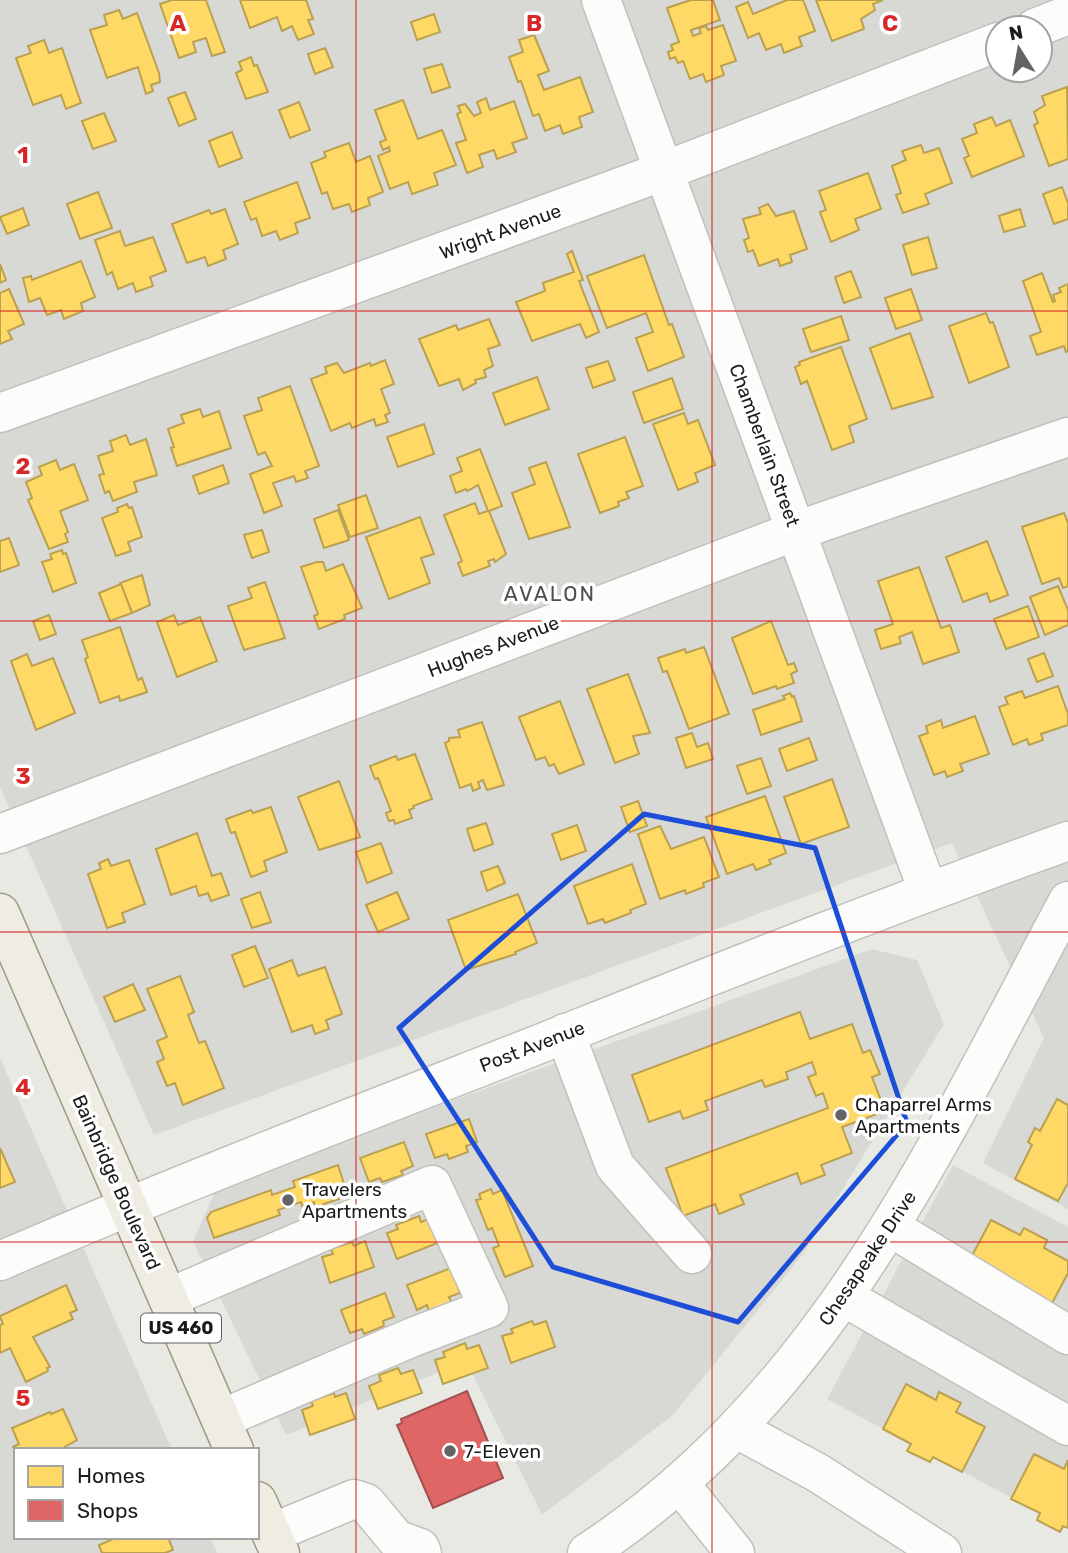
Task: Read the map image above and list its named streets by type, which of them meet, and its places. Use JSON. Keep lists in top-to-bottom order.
{
  "streets": {
    "main road": ["Bainbridge Boulevard", "US 460"],
    "street": [
      "Wright Avenue",
      "Chamberlain Street",
      "Hughes Avenue",
      "Post Avenue",
      "Chesapeake Drive"
    ]
  },
  "crossings": [
    ["Wright Avenue", "Chamberlain Street"],
    ["Chamberlain Street", "Hughes Avenue"],
    ["Chamberlain Street", "Post Avenue"],
    ["Post Avenue", "Bainbridge Boulevard"]
  ],
  "districts": ["AVALON"],
  "places": ["Chaparrel Arms Apartments", "Travelers Apartments", "7-Eleven"],
  "legend": ["Homes", "Shops"],
  "north": "top",
  "grid": {
    "columns": ["A", "B", "C"],
    "rows": [
      "1",
      "2",
      "3",
      "4",
      "5"
    ]
  }
}
